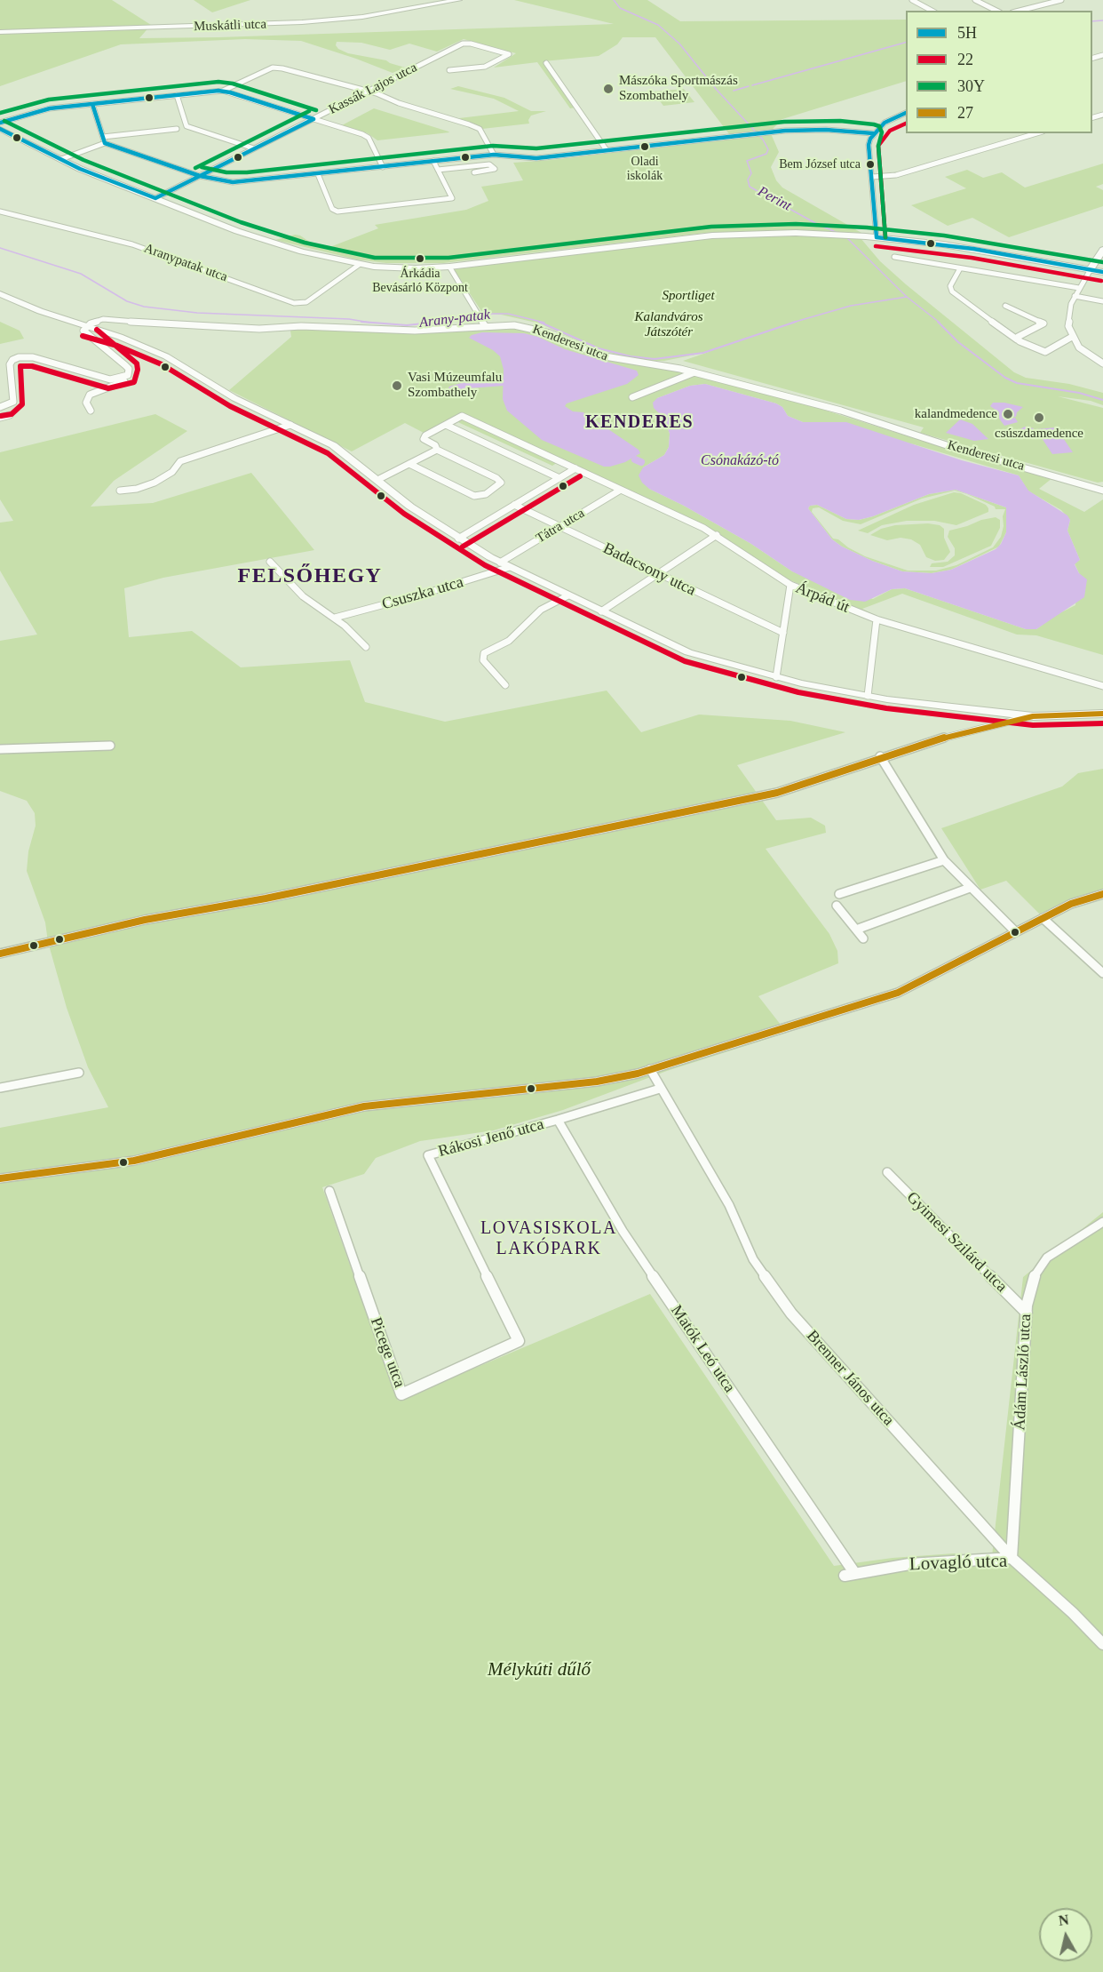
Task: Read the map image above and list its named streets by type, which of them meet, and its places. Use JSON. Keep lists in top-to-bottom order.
{
  "streets": {
    "main road": ["Muskátli utca"],
    "street": [
      "Kassák Lajos utca",
      "Aranypatak utca",
      "Kenderesi utca",
      "Tátra utca",
      "Badacsony utca",
      "Csuszka utca",
      "Árpád út",
      "Rákosi Jenő utca",
      "Gyimesi Szilárd utca",
      "Matók Leó utca",
      "Picege utca",
      "Ádám László utca",
      "Brenner János utca",
      "Lovagló utca"
    ]
  },
  "crossings": [
    ["Tátra utca", "Badacsony utca"],
    ["Tátra utca", "Csuszka utca"],
    ["Tátra utca", "Árpád út"],
    ["Rákosi Jenő utca", "Matók Leó utca"],
    ["Rákosi Jenő utca", "Picege utca"],
    ["Rákosi Jenő utca", "Brenner János utca"],
    ["Gyimesi Szilárd utca", "Ádám László utca"],
    ["Matók Leó utca", "Lovagló utca"],
    ["Ádám László utca", "Brenner János utca"],
    ["Ádám László utca", "Lovagló utca"],
    ["Brenner János utca", "Lovagló utca"]
  ],
  "districts": ["KENDERES", "FELSŐHEGY", "LOVASISKOLA LAKÓPARK"],
  "water": ["Perint", "Arany-patak", "Csónakázó-tó"],
  "parks": ["Sportliget", "Kalandváros Játszótér", "Mélykúti dűlő"],
  "places": [
    "Mászóka Sportmászás Szombathely",
    "Oladi iskolák",
    "Bem József utca",
    "Árkádia Bevásárló Központ",
    "Vasi Múzeumfalu Szombathely",
    "kalandmedence",
    "csúszdamedence"
  ],
  "lines": [
    "transit line 30Y",
    "transit line 5H",
    "transit line 22",
    "transit line 27"
  ],
  "legend": [
    "5H",
    "22",
    "30Y",
    "27"
  ],
  "north": "top"
}
